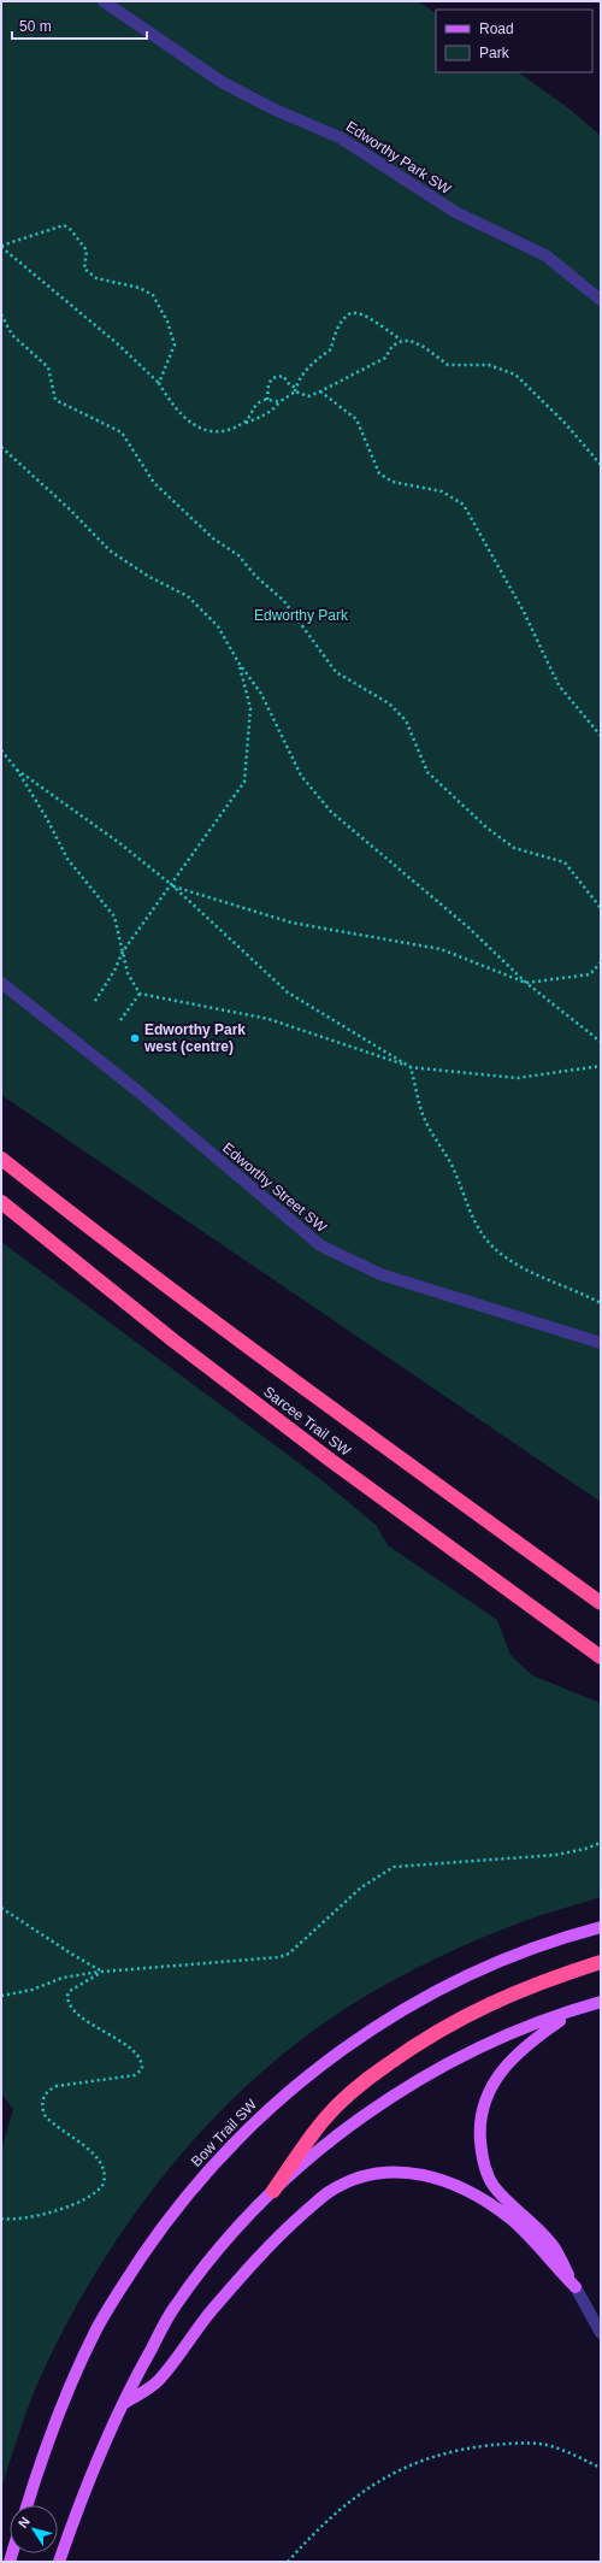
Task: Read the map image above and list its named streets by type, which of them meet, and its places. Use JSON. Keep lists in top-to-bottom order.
{
  "streets": {
    "highway": ["Sarcee Trail SW"],
    "main road": ["Bow Trail SW"],
    "street": ["Edworthy Park SW", "Edworthy Street SW"]
  },
  "parks": ["Edworthy Park"],
  "places": ["Edworthy Park west (centre)"],
  "legend": ["Road", "Park"],
  "scale_bar": "50 m",
  "north": "top left"
}
